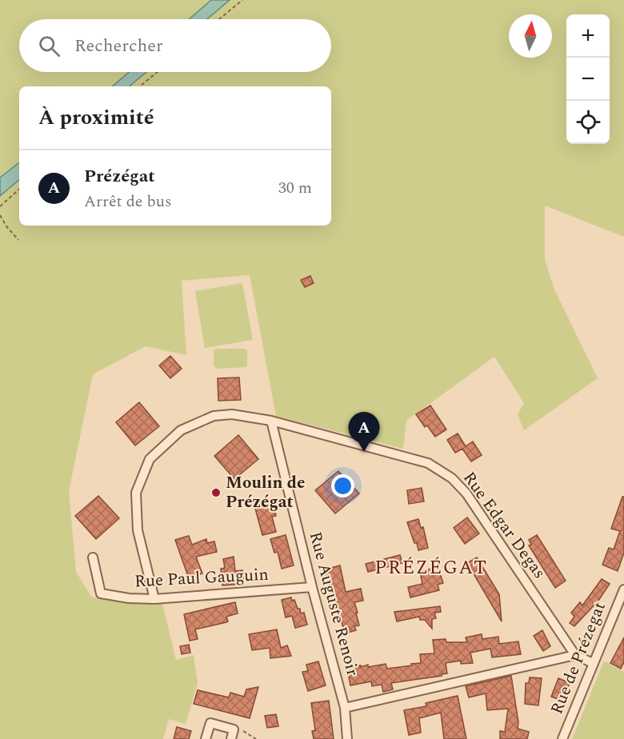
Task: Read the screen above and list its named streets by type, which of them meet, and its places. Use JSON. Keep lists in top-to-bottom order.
{
  "streets": {
    "street": [
      "Rue Edgar Degas",
      "Rue Paul Gauguin",
      "Rue Auguste Renoir",
      "Rue de Prézegat"
    ]
  },
  "crossings": [
    ["Rue Edgar Degas", "Rue Paul Gauguin"],
    ["Rue Edgar Degas", "Rue Auguste Renoir"],
    ["Rue Paul Gauguin", "Rue Auguste Renoir"]
  ],
  "districts": ["PRÉZÉGAT"],
  "places": ["Moulin de Prézégat"],
  "north": "top",
  "page": {
    "map_buttons": ["+", "−"],
    "search": "Rechercher",
    "heading": "À proximité",
    "list": [
      {
        "mark": "A",
        "name": "Prézégat",
        "note": "Arrêt de bus",
        "value": "30 m"
      }
    ],
    "pins": "A"
  }
}
